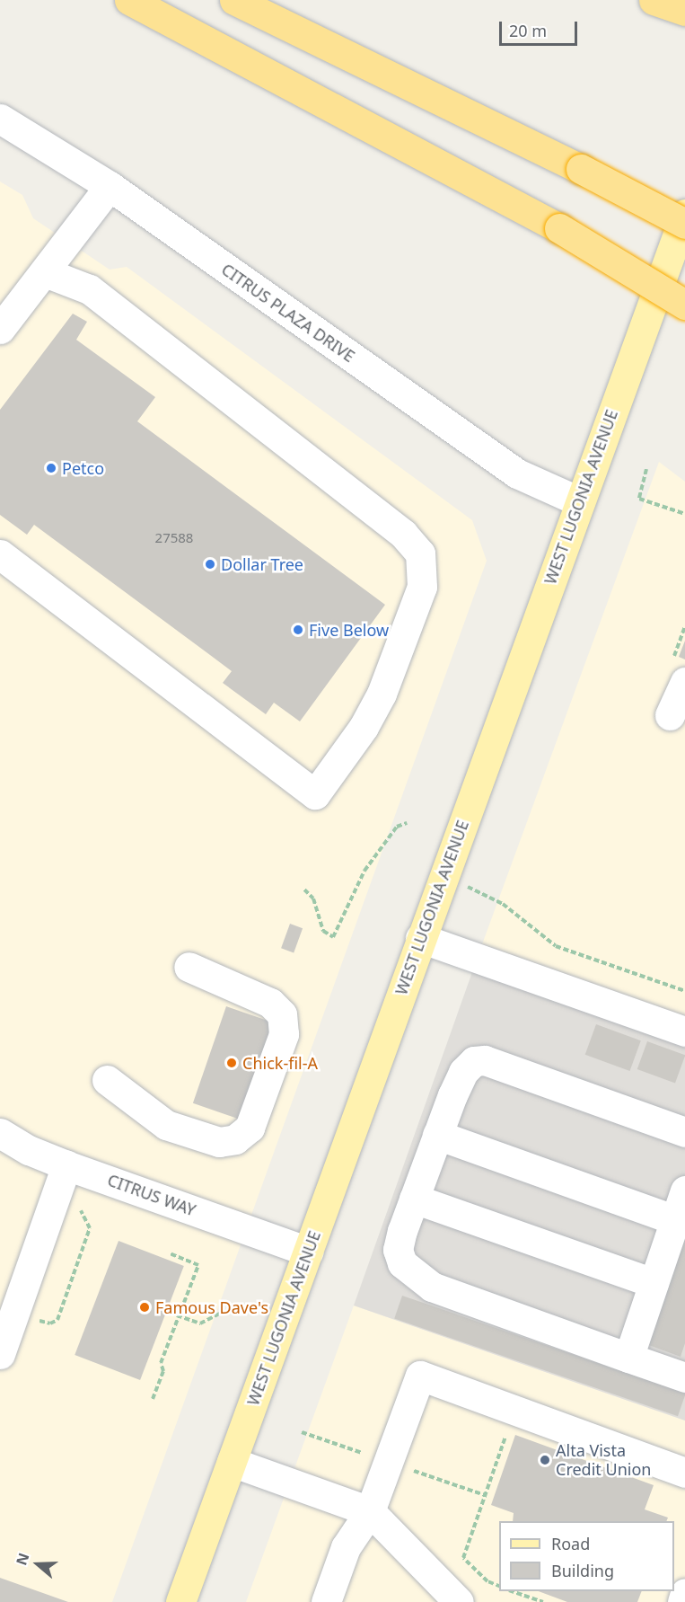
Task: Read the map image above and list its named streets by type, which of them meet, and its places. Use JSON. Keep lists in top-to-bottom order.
{
  "streets": {
    "main road": ["WEST LUGONIA AVENUE"],
    "street": ["CITRUS PLAZA DRIVE", "CITRUS WAY"]
  },
  "crossings": [
    ["CITRUS PLAZA DRIVE", "WEST LUGONIA AVENUE"],
    ["WEST LUGONIA AVENUE", "CITRUS WAY"]
  ],
  "places": [
    "Petco",
    "Dollar Tree",
    "Five Below",
    "Chick-fil-A",
    "Famous Dave's",
    "Alta Vista Credit Union"
  ],
  "house_numbers": ["27588"],
  "legend": ["Road", "Building"],
  "scale_bar": "20 m",
  "north": "left"
}
